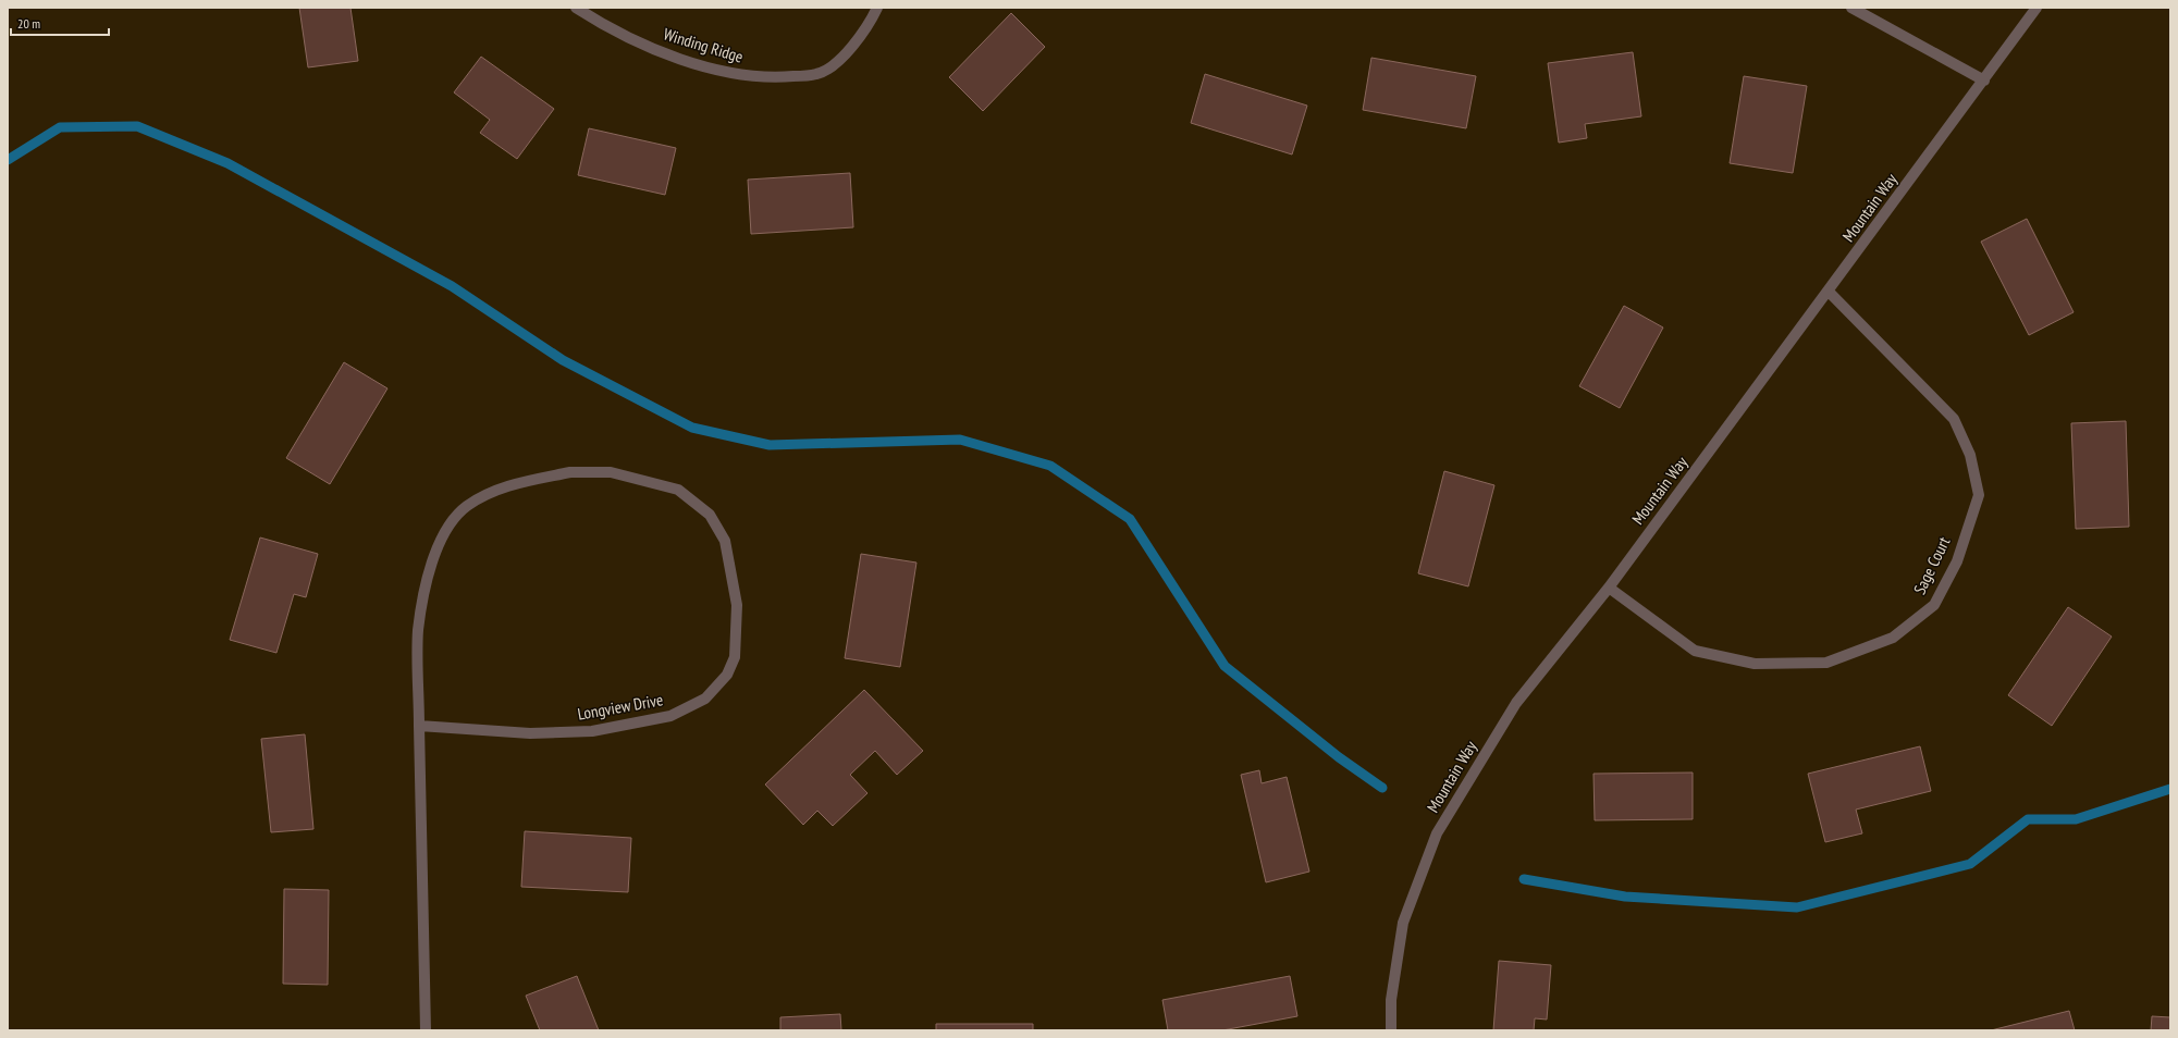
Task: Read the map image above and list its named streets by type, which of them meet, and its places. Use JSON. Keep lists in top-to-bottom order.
{
  "streets": {
    "street": [
      "Winding Ridge",
      "Mountain Way",
      "Sage Court",
      "Longview Drive"
    ]
  },
  "crossings": [
    ["Mountain Way", "Sage Court"]
  ],
  "scale_bar": "20 m"
}
